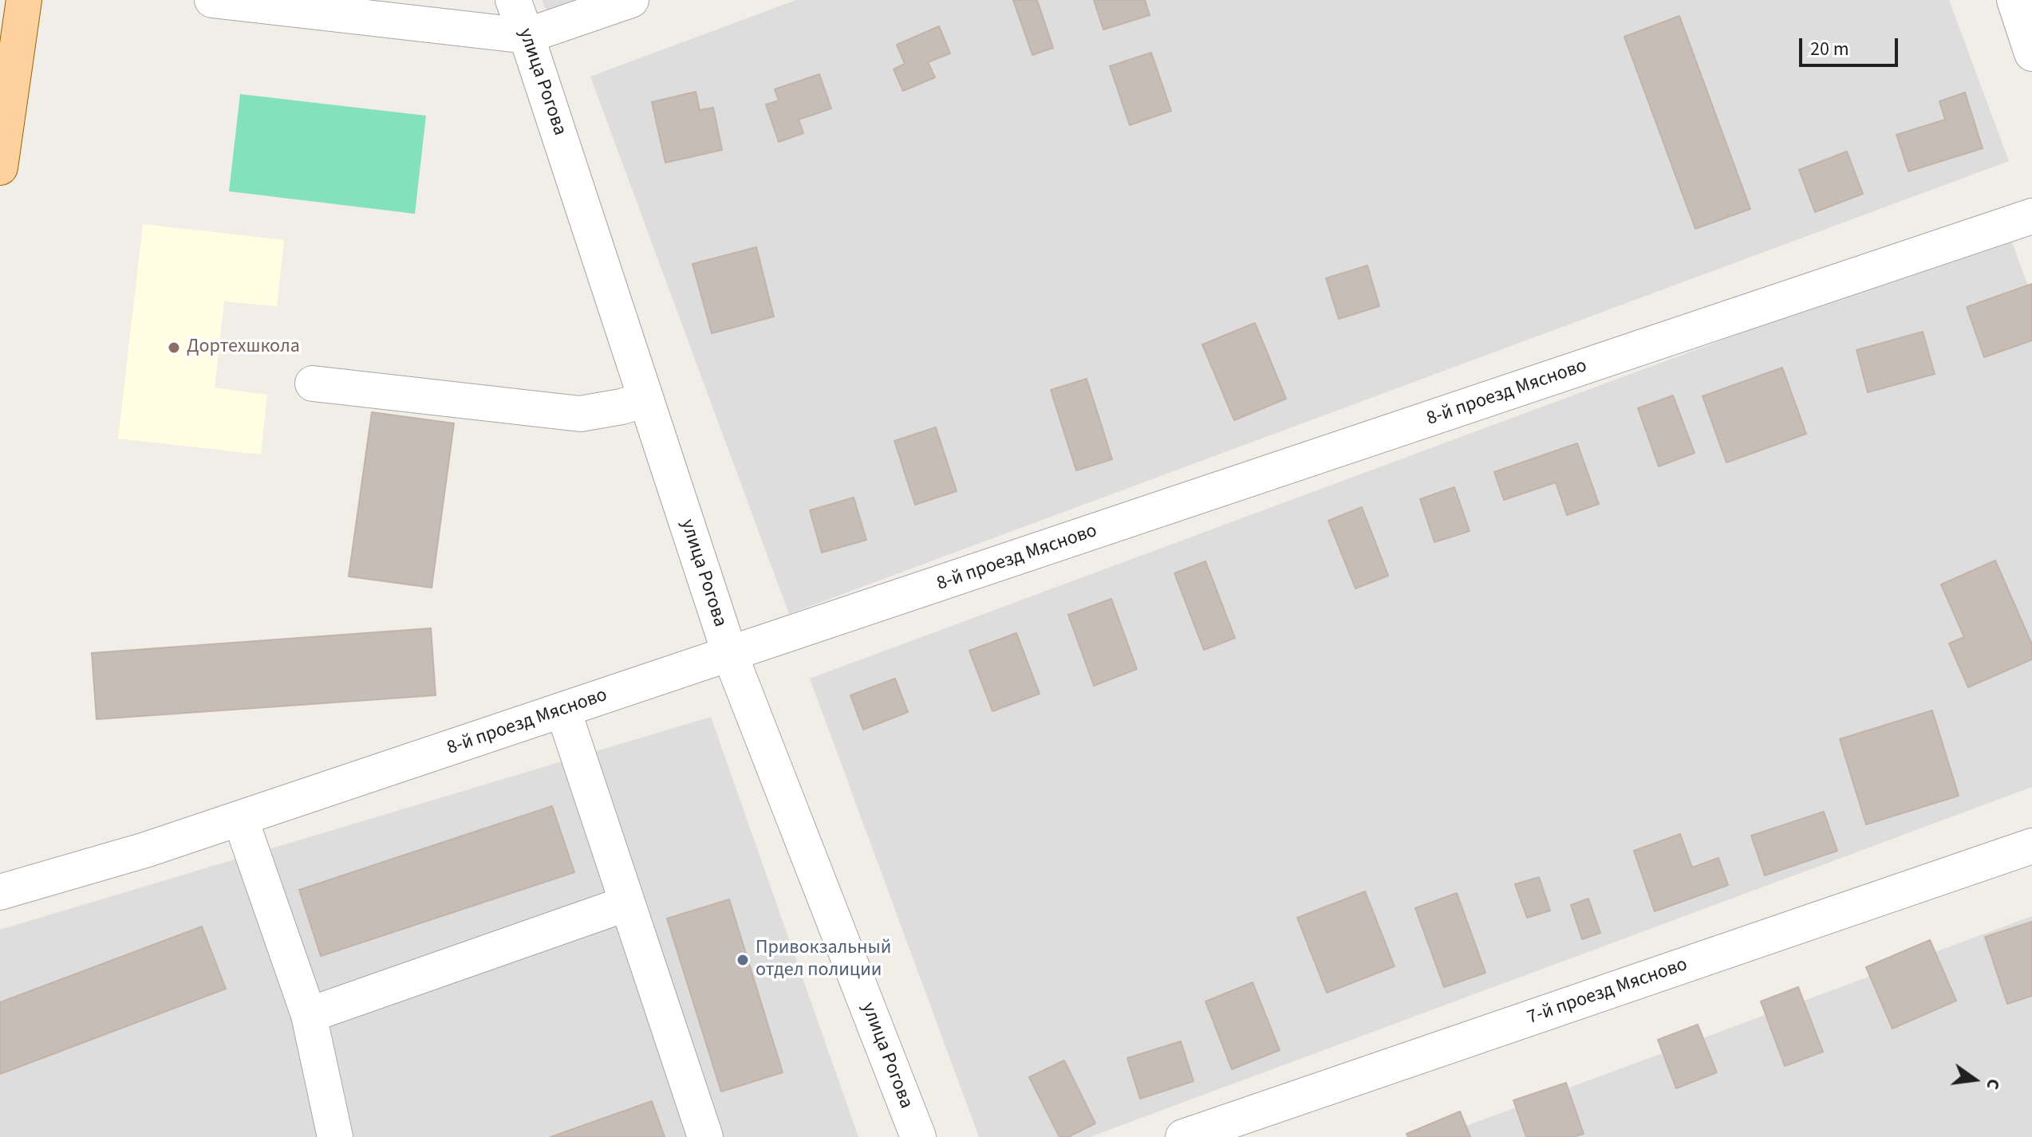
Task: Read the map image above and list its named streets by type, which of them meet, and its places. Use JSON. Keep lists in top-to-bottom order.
{
  "streets": {
    "street": ["улица Рогова", "8-й проезд Мясново", "7-й проезд Мясново"]
  },
  "crossings": [
    ["улица Рогова", "8-й проезд Мясново"]
  ],
  "places": ["Дортехшкола", "Привокзальный отдел полиции"],
  "scale_bar": "20 m",
  "north": "right"
}
